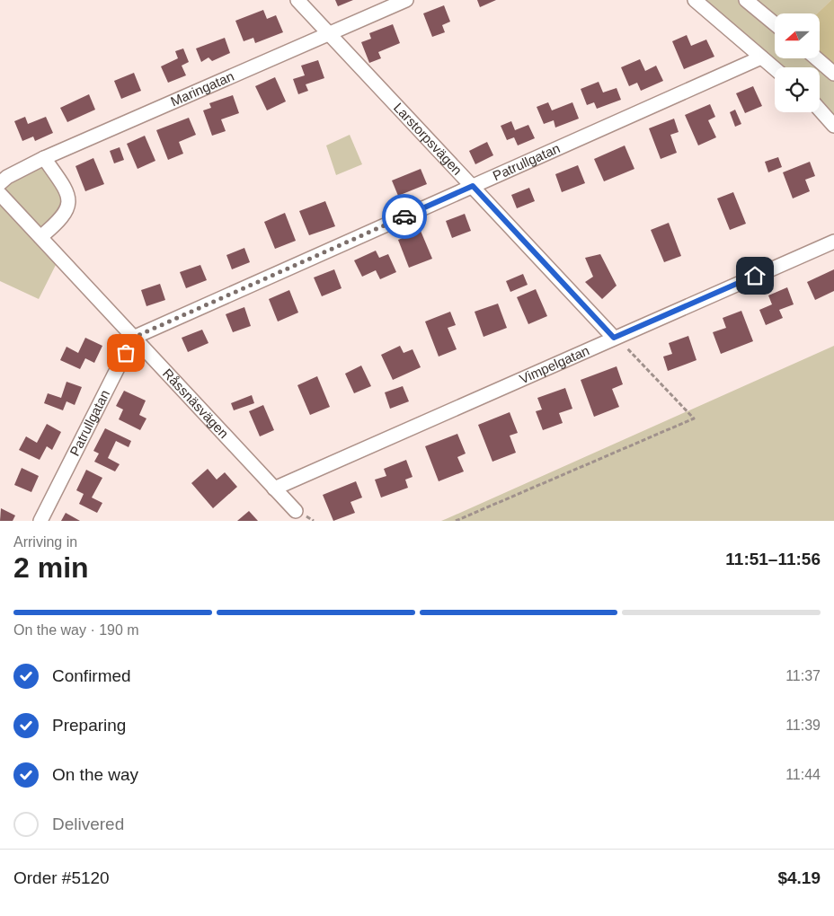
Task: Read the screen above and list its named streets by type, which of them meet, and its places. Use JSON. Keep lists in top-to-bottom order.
{
  "streets": {
    "street": [
      "Maringatan",
      "Larstorpsvägen",
      "Patrullgatan",
      "Vimpelgatan",
      "Råssnäsvägen"
    ]
  },
  "crossings": [
    ["Maringatan", "Larstorpsvägen"],
    ["Larstorpsvägen", "Patrullgatan"],
    ["Larstorpsvägen", "Vimpelgatan"],
    ["Patrullgatan", "Råssnäsvägen"],
    ["Vimpelgatan", "Råssnäsvägen"]
  ],
  "north": "left",
  "page": {
    "heading": ["2 min", "Arriving in", "11:51–11:56"],
    "panel": ["Order #5120", "$4.19"],
    "bar": "On the way · 190 m",
    "list": [
      ["Confirmed", "11:37"],
      ["Preparing", "11:39"],
      ["On the way", "11:44"],
      "Delivered"
    ]
  }
}
